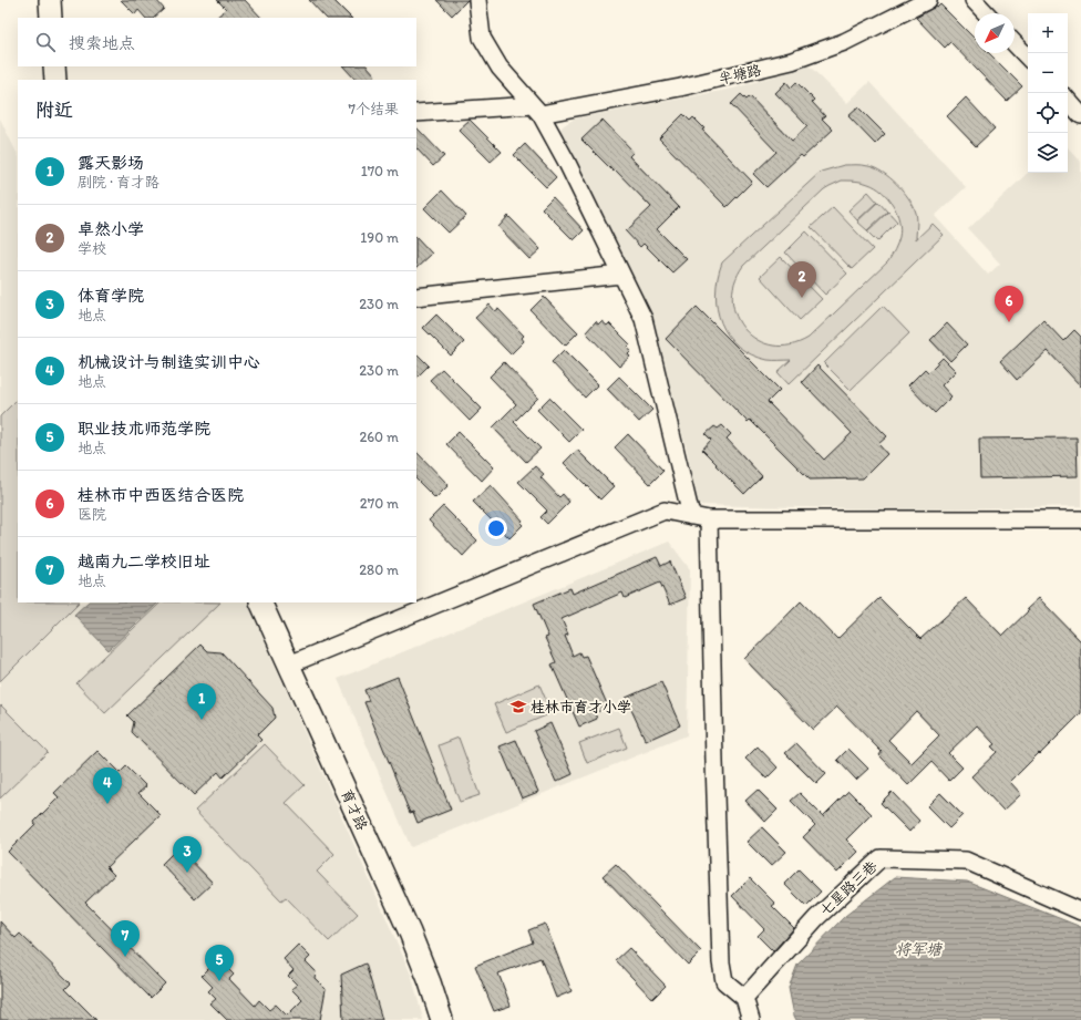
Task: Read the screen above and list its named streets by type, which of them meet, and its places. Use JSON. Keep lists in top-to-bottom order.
{
  "streets": {
    "main road": ["育才路"],
    "street": ["半塘路", "七星路三巷"]
  },
  "water": ["将军塘"],
  "places": {
    "school or university": ["桂林市育才小学"]
  },
  "north": "bottom left",
  "page": {
    "map_buttons": ["+", "−"],
    "search": "搜索地点",
    "heading": ["附近", "7个结果"],
    "list": [
      {
        "mark": "1",
        "name": "露天影场",
        "note": "剧院 · 育才路",
        "value": "170 m"
      },
      {
        "mark": "2",
        "name": "卓然小学",
        "note": "学校",
        "value": "190 m"
      },
      {
        "mark": "3",
        "name": "体育学院",
        "note": "地点",
        "value": "230 m"
      },
      {
        "mark": "4",
        "name": "机械设计与制造实训中心",
        "note": "地点",
        "value": "230 m"
      },
      {
        "mark": "5",
        "name": "职业技术师范学院",
        "note": "地点",
        "value": "260 m"
      },
      {
        "mark": "6",
        "name": "桂林市中西医结合医院",
        "note": "医院",
        "value": "270 m"
      },
      {
        "mark": "7",
        "name": "越南九二学校旧址",
        "note": "地点",
        "value": "280 m"
      }
    ],
    "pins": [
      "2",
      "6",
      "1",
      "4",
      "3",
      "7",
      "5"
    ]
  }
}
